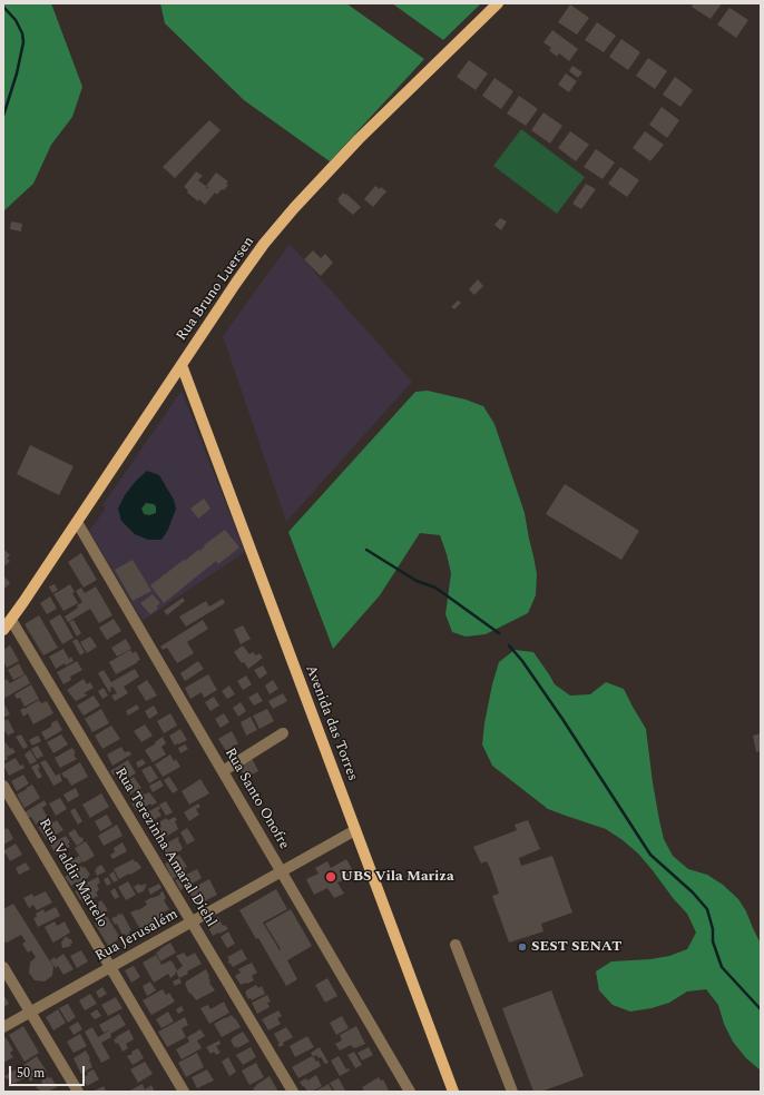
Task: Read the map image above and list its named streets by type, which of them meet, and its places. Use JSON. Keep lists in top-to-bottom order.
{
  "streets": {
    "main road": ["Rua Bruno Luersen", "Avenida das Torres"],
    "street": [
      "Rua Santo Onofre",
      "Rua Terezinha Amaral Diehl",
      "Rua Valdir Martelo",
      "Rua Jerusalém"
    ]
  },
  "crossings": [
    ["Rua Bruno Luersen", "Avenida das Torres"],
    ["Rua Bruno Luersen", "Rua Santo Onofre"],
    ["Rua Bruno Luersen", "Rua Terezinha Amaral Diehl"],
    ["Avenida das Torres", "Rua Jerusalém"],
    ["Rua Santo Onofre", "Rua Jerusalém"],
    ["Rua Terezinha Amaral Diehl", "Rua Jerusalém"],
    ["Rua Valdir Martelo", "Rua Jerusalém"]
  ],
  "places": ["UBS Vila Mariza", "SEST SENAT"],
  "scale_bar": "50 m"
}
